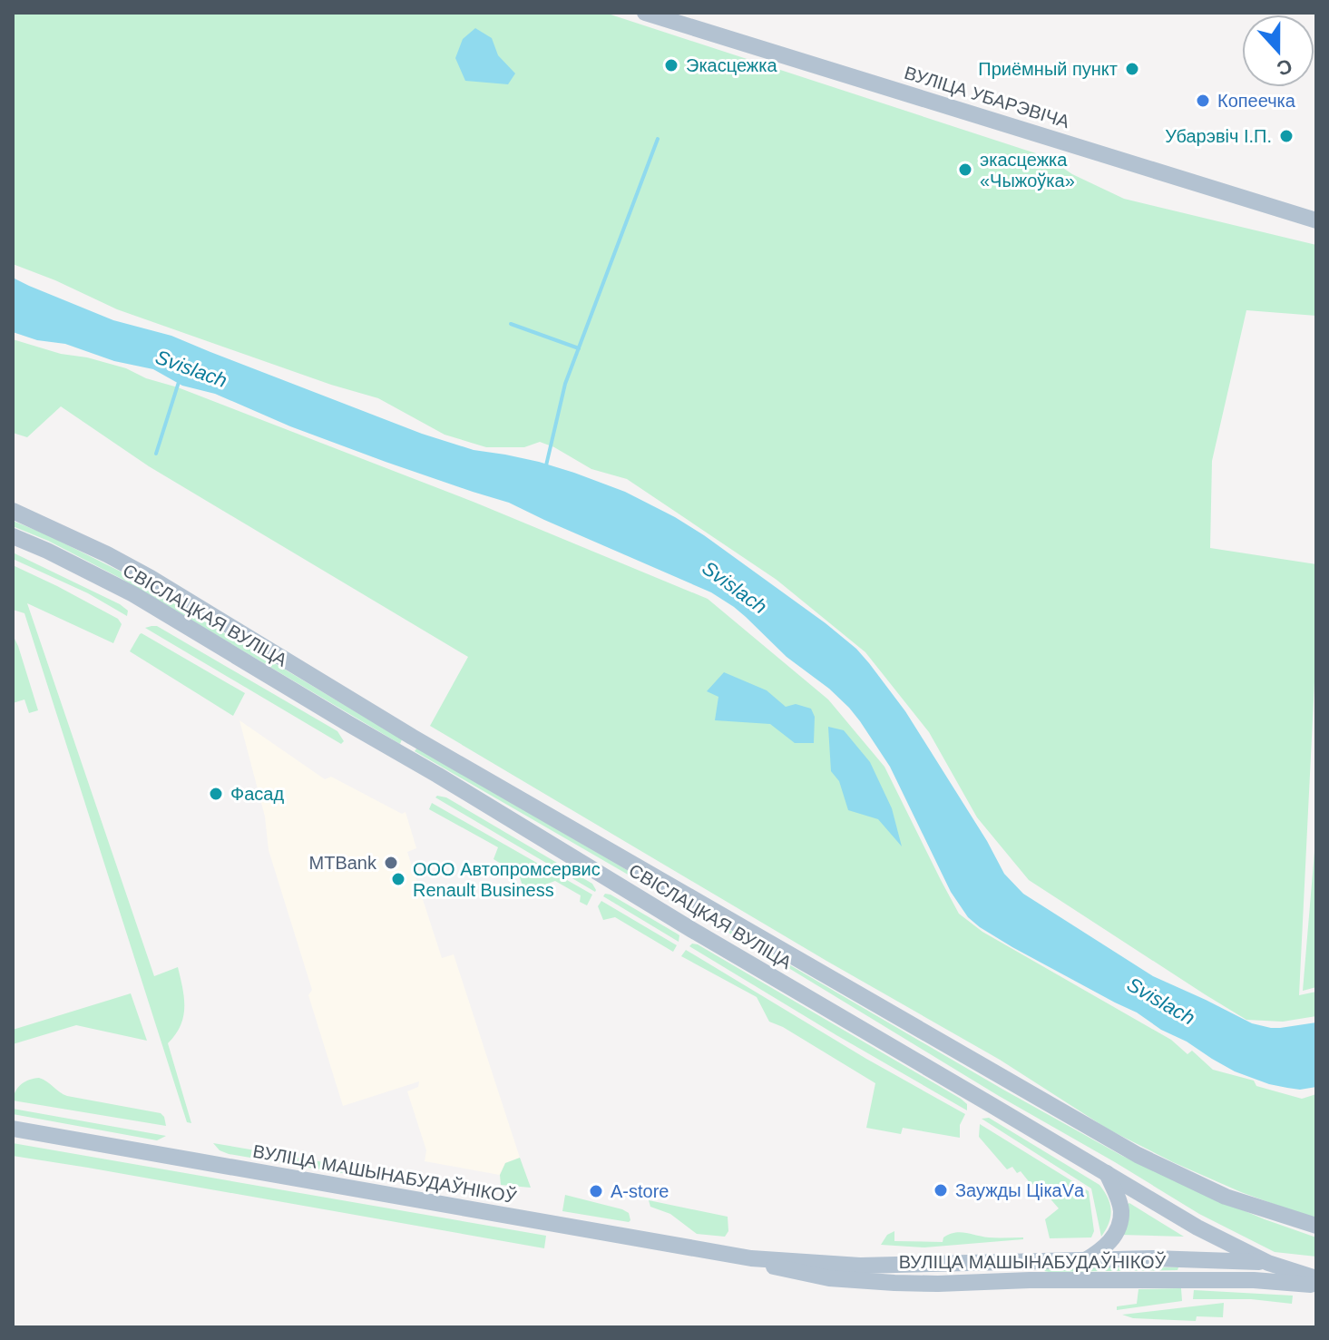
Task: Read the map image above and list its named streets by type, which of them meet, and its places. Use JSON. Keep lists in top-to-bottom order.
{
  "streets": {
    "main road": ["ВУЛІЦА УБАРЭВІЧА", "СВІСЛАЦКАЯ ВУЛІЦА", "ВУЛІЦА МАШЫНАБУДАЎНІКОЎ"]
  },
  "crossings": [
    ["СВІСЛАЦКАЯ ВУЛІЦА", "ВУЛІЦА МАШЫНАБУДАЎНІКОЎ"]
  ],
  "water": ["Svislach"],
  "places": [
    "Экасцежка",
    "Приёмный пункт",
    "Копеечка",
    "Убарэвіч І.П.",
    "экасцежка «Чыжоўка»",
    "Фасад",
    "MTBank",
    "ООО Автопромсервис Renault Business",
    "Заужды ЦікаVа",
    "А-store"
  ],
  "north": "bottom"
}
